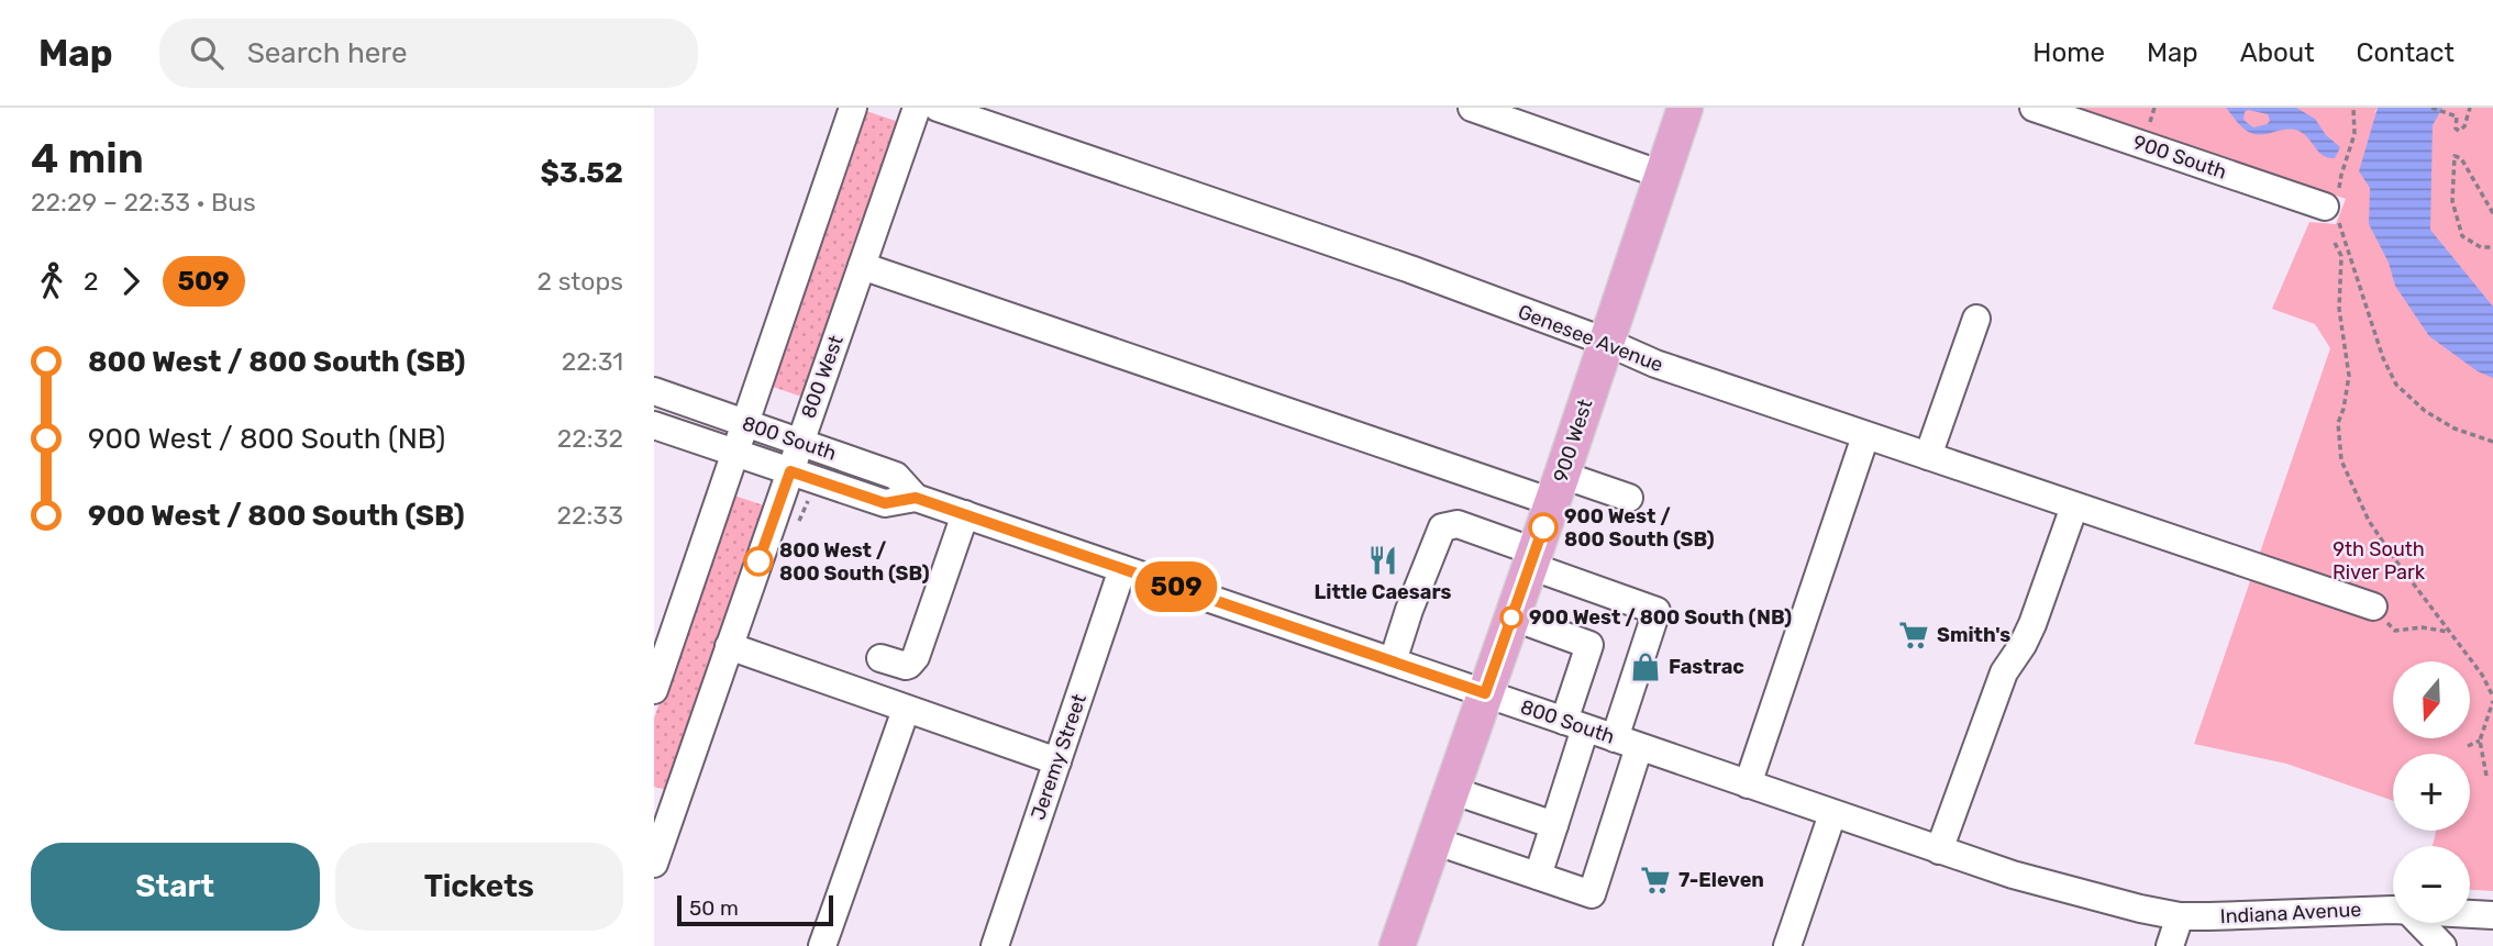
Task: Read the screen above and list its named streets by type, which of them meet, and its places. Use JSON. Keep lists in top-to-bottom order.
{
  "streets": {
    "main road": ["900 West"],
    "street": [
      "900 South",
      "Genesee Avenue",
      "800 West",
      "800 South",
      "Jeremy Street",
      "Indiana Avenue"
    ]
  },
  "crossings": [
    ["Genesee Avenue", "900 West"],
    ["800 West", "800 South"],
    ["800 South", "900 West"],
    ["800 South", "Jeremy Street"],
    ["800 South", "Indiana Avenue"]
  ],
  "parks": ["9th South River Park"],
  "places": {
    "other": ["900 West / 800 South (SB)", "800 West / 800 South (SB)", "900 West / 800 South (NB)"],
    "restaurant": ["Little Caesars"],
    "supermarket": ["Smith's", "7-Eleven"],
    "shop": ["Fastrac"]
  },
  "lines": ["bus line 509"],
  "scale_bar": "50 m",
  "north": "bottom",
  "page": {
    "header": "Map",
    "search": "Search here",
    "nav": [
      "Home",
      "Map",
      "About",
      "Contact"
    ],
    "heading": ["4 min", "22:29 – 22:33 · Bus", "$3.52"],
    "on_map": "509",
    "legs": ["2", "509", "2 stops"],
    "list": [
      {
        "name": "800 West / 800 South (SB)",
        "value": "22:31"
      },
      {
        "name": "900 West / 800 South (NB)",
        "value": "22:32"
      },
      {
        "name": "900 West / 800 South (SB)",
        "value": "22:33"
      }
    ],
    "map_buttons": ["+", "−"],
    "buttons": ["Start", "Tickets"],
    "scale": "50 m"
  }
}
